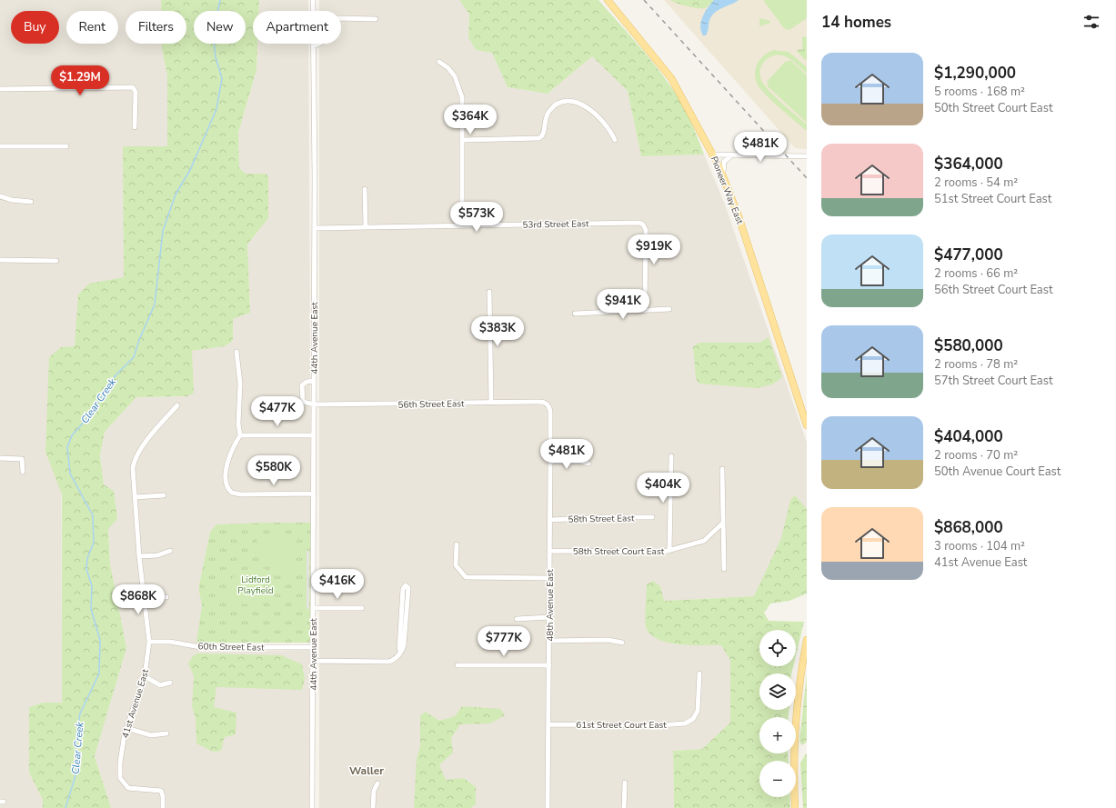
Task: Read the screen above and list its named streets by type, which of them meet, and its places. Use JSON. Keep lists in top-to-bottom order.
{
  "streets": {
    "main road": ["Pioneer Way East"],
    "street": [
      "53rd Street East",
      "44th Avenue East",
      "56th Street East",
      "58th Street East",
      "58th Street Court East",
      "48th Avenue East",
      "60th Street East",
      "41st Avenue East",
      "61st Street Court East"
    ]
  },
  "crossings": [
    ["53rd Street East", "44th Avenue East"],
    ["44th Avenue East", "56th Street East"],
    ["44th Avenue East", "60th Street East"],
    ["56th Street East", "48th Avenue East"],
    ["58th Street East", "48th Avenue East"],
    ["58th Street Court East", "48th Avenue East"],
    ["48th Avenue East", "61st Street Court East"],
    ["60th Street East", "41st Avenue East"]
  ],
  "districts": ["Waller"],
  "water": ["Clear Creek"],
  "parks": ["Lidford Playfield"],
  "page": {
    "heading": "14 homes",
    "chip": [
      "Buy",
      "Rent",
      "Filters",
      "New",
      "Apartment"
    ],
    "list": [
      {
        "name": "$1,290,000",
        "note": "5 rooms · 168 m² · 50th Street Court East"
      },
      {
        "name": "$364,000",
        "note": "2 rooms · 54 m² · 51st Street Court East"
      },
      {
        "name": "$477,000",
        "note": "2 rooms · 66 m² · 56th Street Court East"
      },
      {
        "name": "$580,000",
        "note": "2 rooms · 78 m² · 57th Street Court East"
      },
      {
        "name": "$404,000",
        "note": "2 rooms · 70 m² · 50th Avenue Court East"
      },
      {
        "name": "$868,000",
        "note": "3 rooms · 104 m² · 41st Avenue East"
      }
    ],
    "price": [
      "$1.29M",
      "$364K",
      "$481K",
      "$573K",
      "$919K",
      "$941K",
      "$383K",
      "$477K",
      "$481K",
      "$580K",
      "$404K",
      "$416K",
      "$868K",
      "$777K"
    ],
    "map_buttons": ["+", "−"]
  }
}
